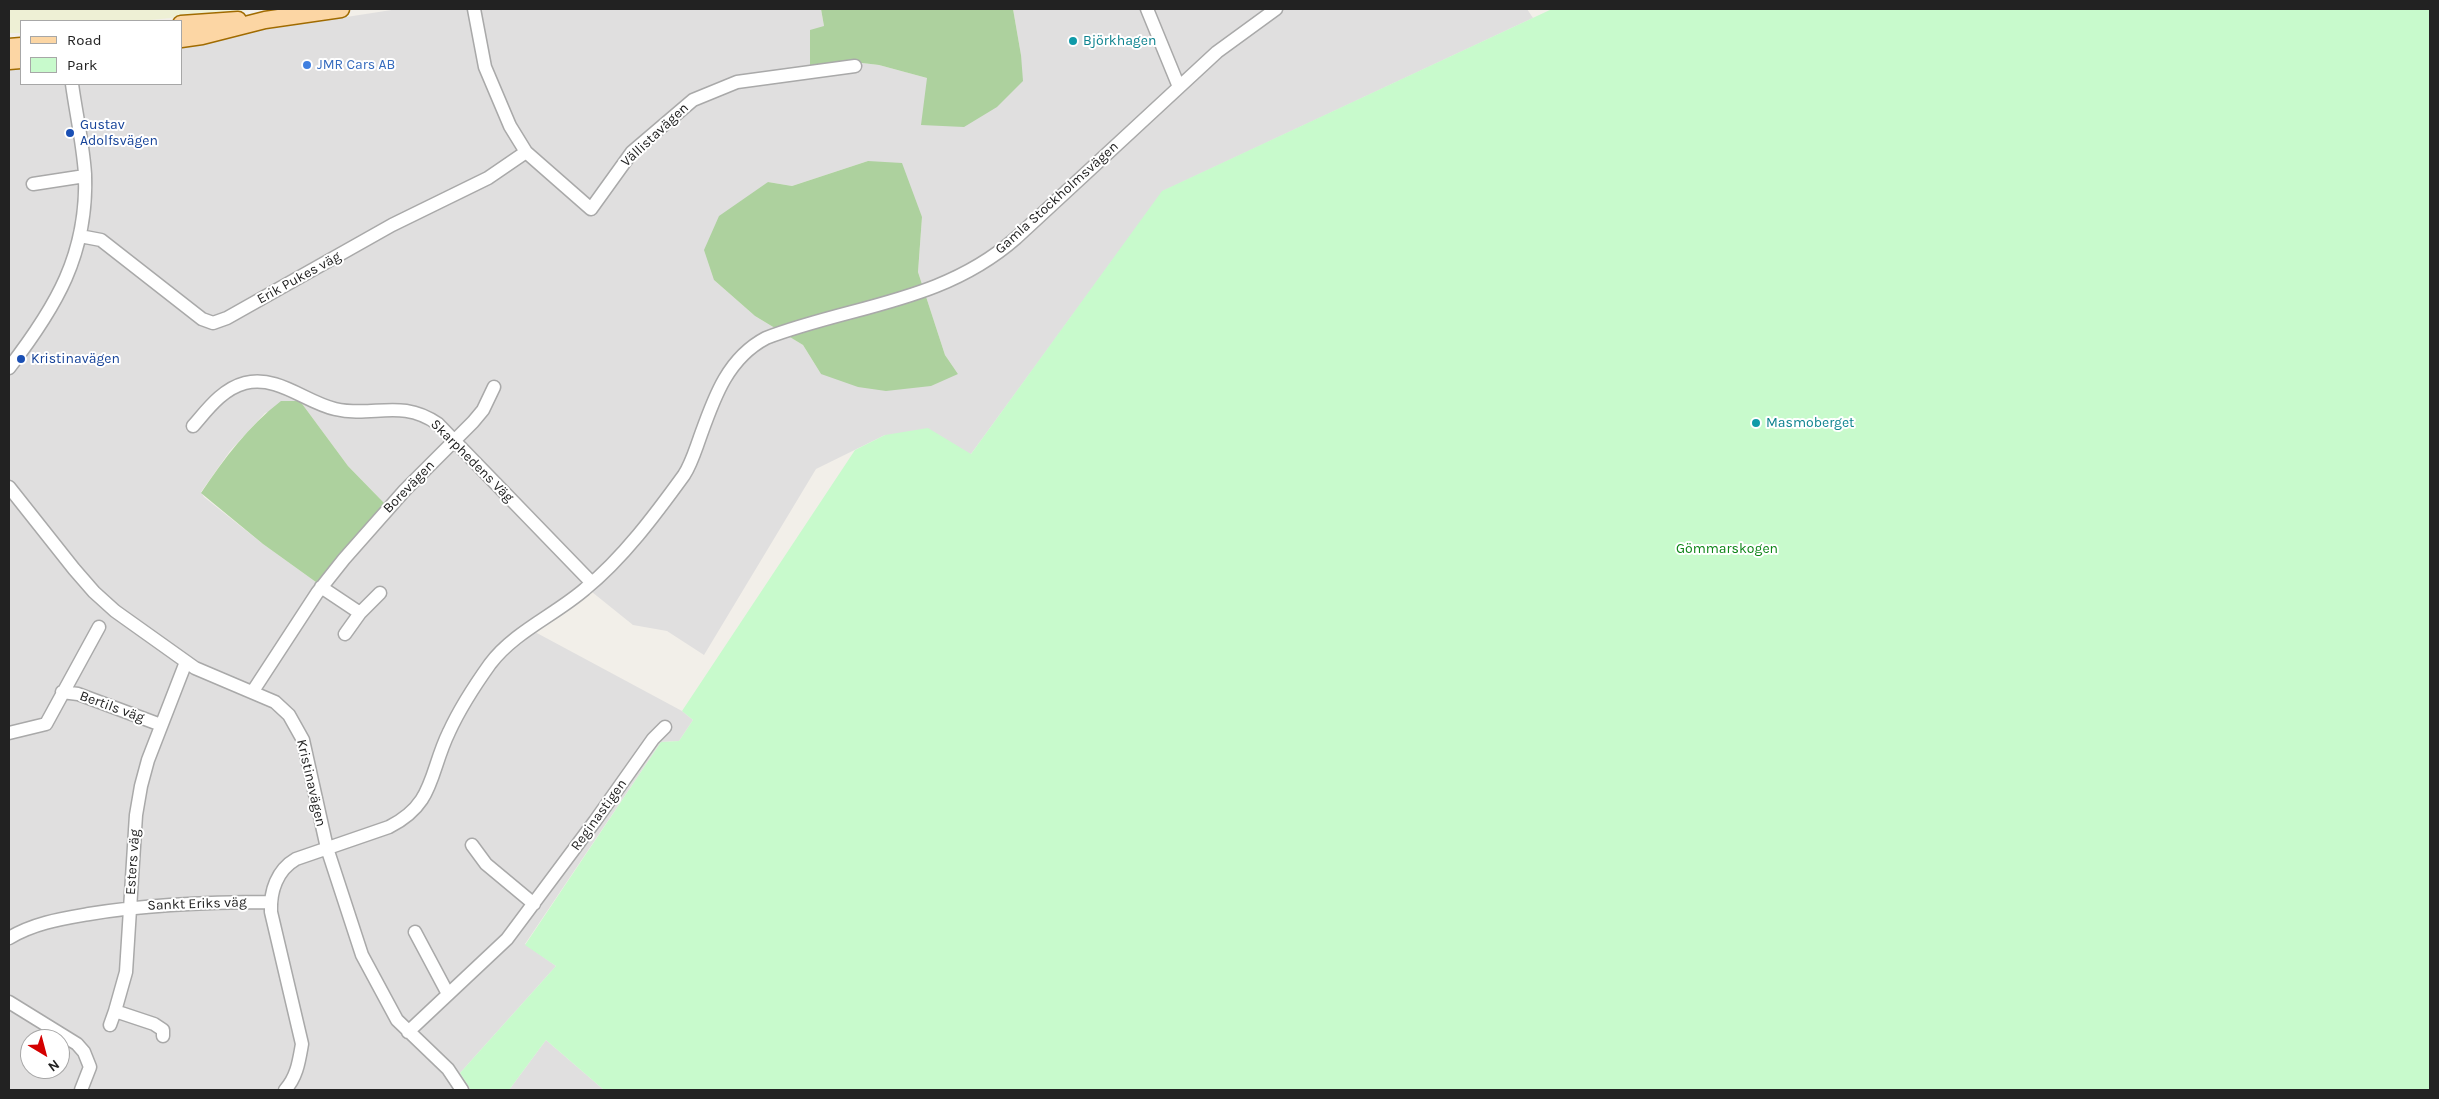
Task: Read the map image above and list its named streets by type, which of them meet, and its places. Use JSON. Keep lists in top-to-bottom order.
{
  "streets": {
    "street": [
      "Vällistavägen",
      "Gamla Stockholmsvägen",
      "Erik Pukes väg",
      "Skarphedens Väg",
      "Borevägen",
      "Bertils väg",
      "Kristinavägen",
      "Reginastigen",
      "Esters väg",
      "Sankt Eriks väg"
    ]
  },
  "crossings": [
    ["Vällistavägen", "Erik Pukes väg"],
    ["Gamla Stockholmsvägen", "Skarphedens Väg"],
    ["Gamla Stockholmsvägen", "Kristinavägen"],
    ["Gamla Stockholmsvägen", "Sankt Eriks väg"],
    ["Skarphedens Väg", "Borevägen"],
    ["Borevägen", "Kristinavägen"],
    ["Bertils väg", "Esters väg"],
    ["Kristinavägen", "Reginastigen"],
    ["Kristinavägen", "Esters väg"],
    ["Esters väg", "Sankt Eriks väg"]
  ],
  "parks": ["Gömmarskogen"],
  "places": [
    "Björkhagen",
    "JMR Cars AB",
    "Gustav Adolfsvägen",
    "Kristinavägen",
    "Masmoberget"
  ],
  "legend": ["Road", "Park"],
  "north": "bottom right"
}
